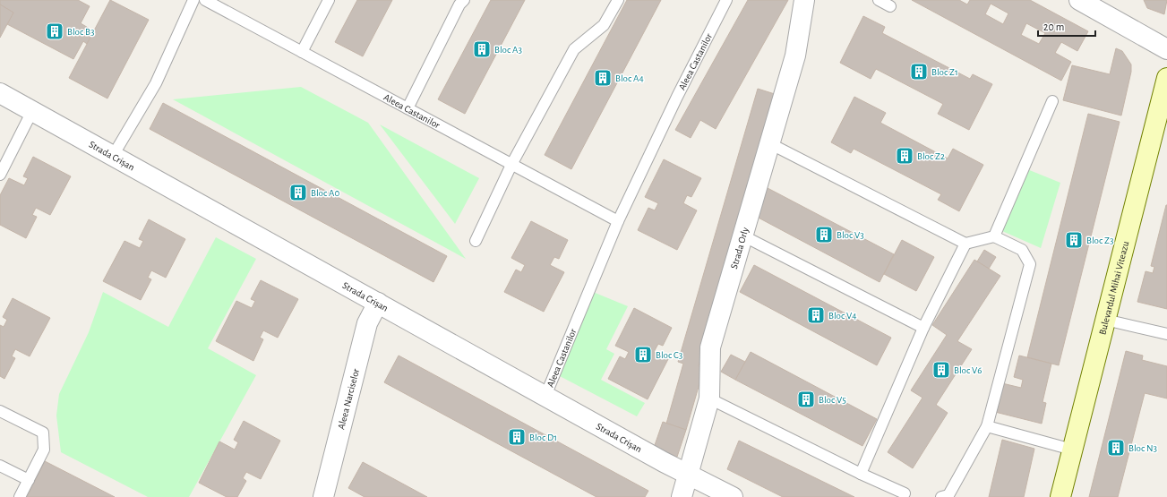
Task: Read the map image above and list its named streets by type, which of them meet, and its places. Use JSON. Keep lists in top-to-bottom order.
{
  "streets": {
    "main road": ["Bulevardul Mihai Viteazu"],
    "street": ["Strada Crișan", "Strada Orly", "Aleea Narciselor"],
    "lane": ["Aleea Castanilor"]
  },
  "crossings": [
    ["Aleea Castanilor", "Strada Crișan"],
    ["Strada Crișan", "Strada Orly"],
    ["Strada Crișan", "Aleea Narciselor"]
  ],
  "places": {
    "building": [
      "Bloc B3",
      "Bloc A3",
      "Bloc Z1",
      "Bloc A4",
      "Bloc Z2",
      "Bloc A0",
      "Bloc V3",
      "Bloc Z3",
      "Bloc V4",
      "Bloc C3",
      "Bloc V6",
      "Bloc V5",
      "Bloc D1",
      "Bloc N3"
    ]
  },
  "scale_bar": "20 m"
}
